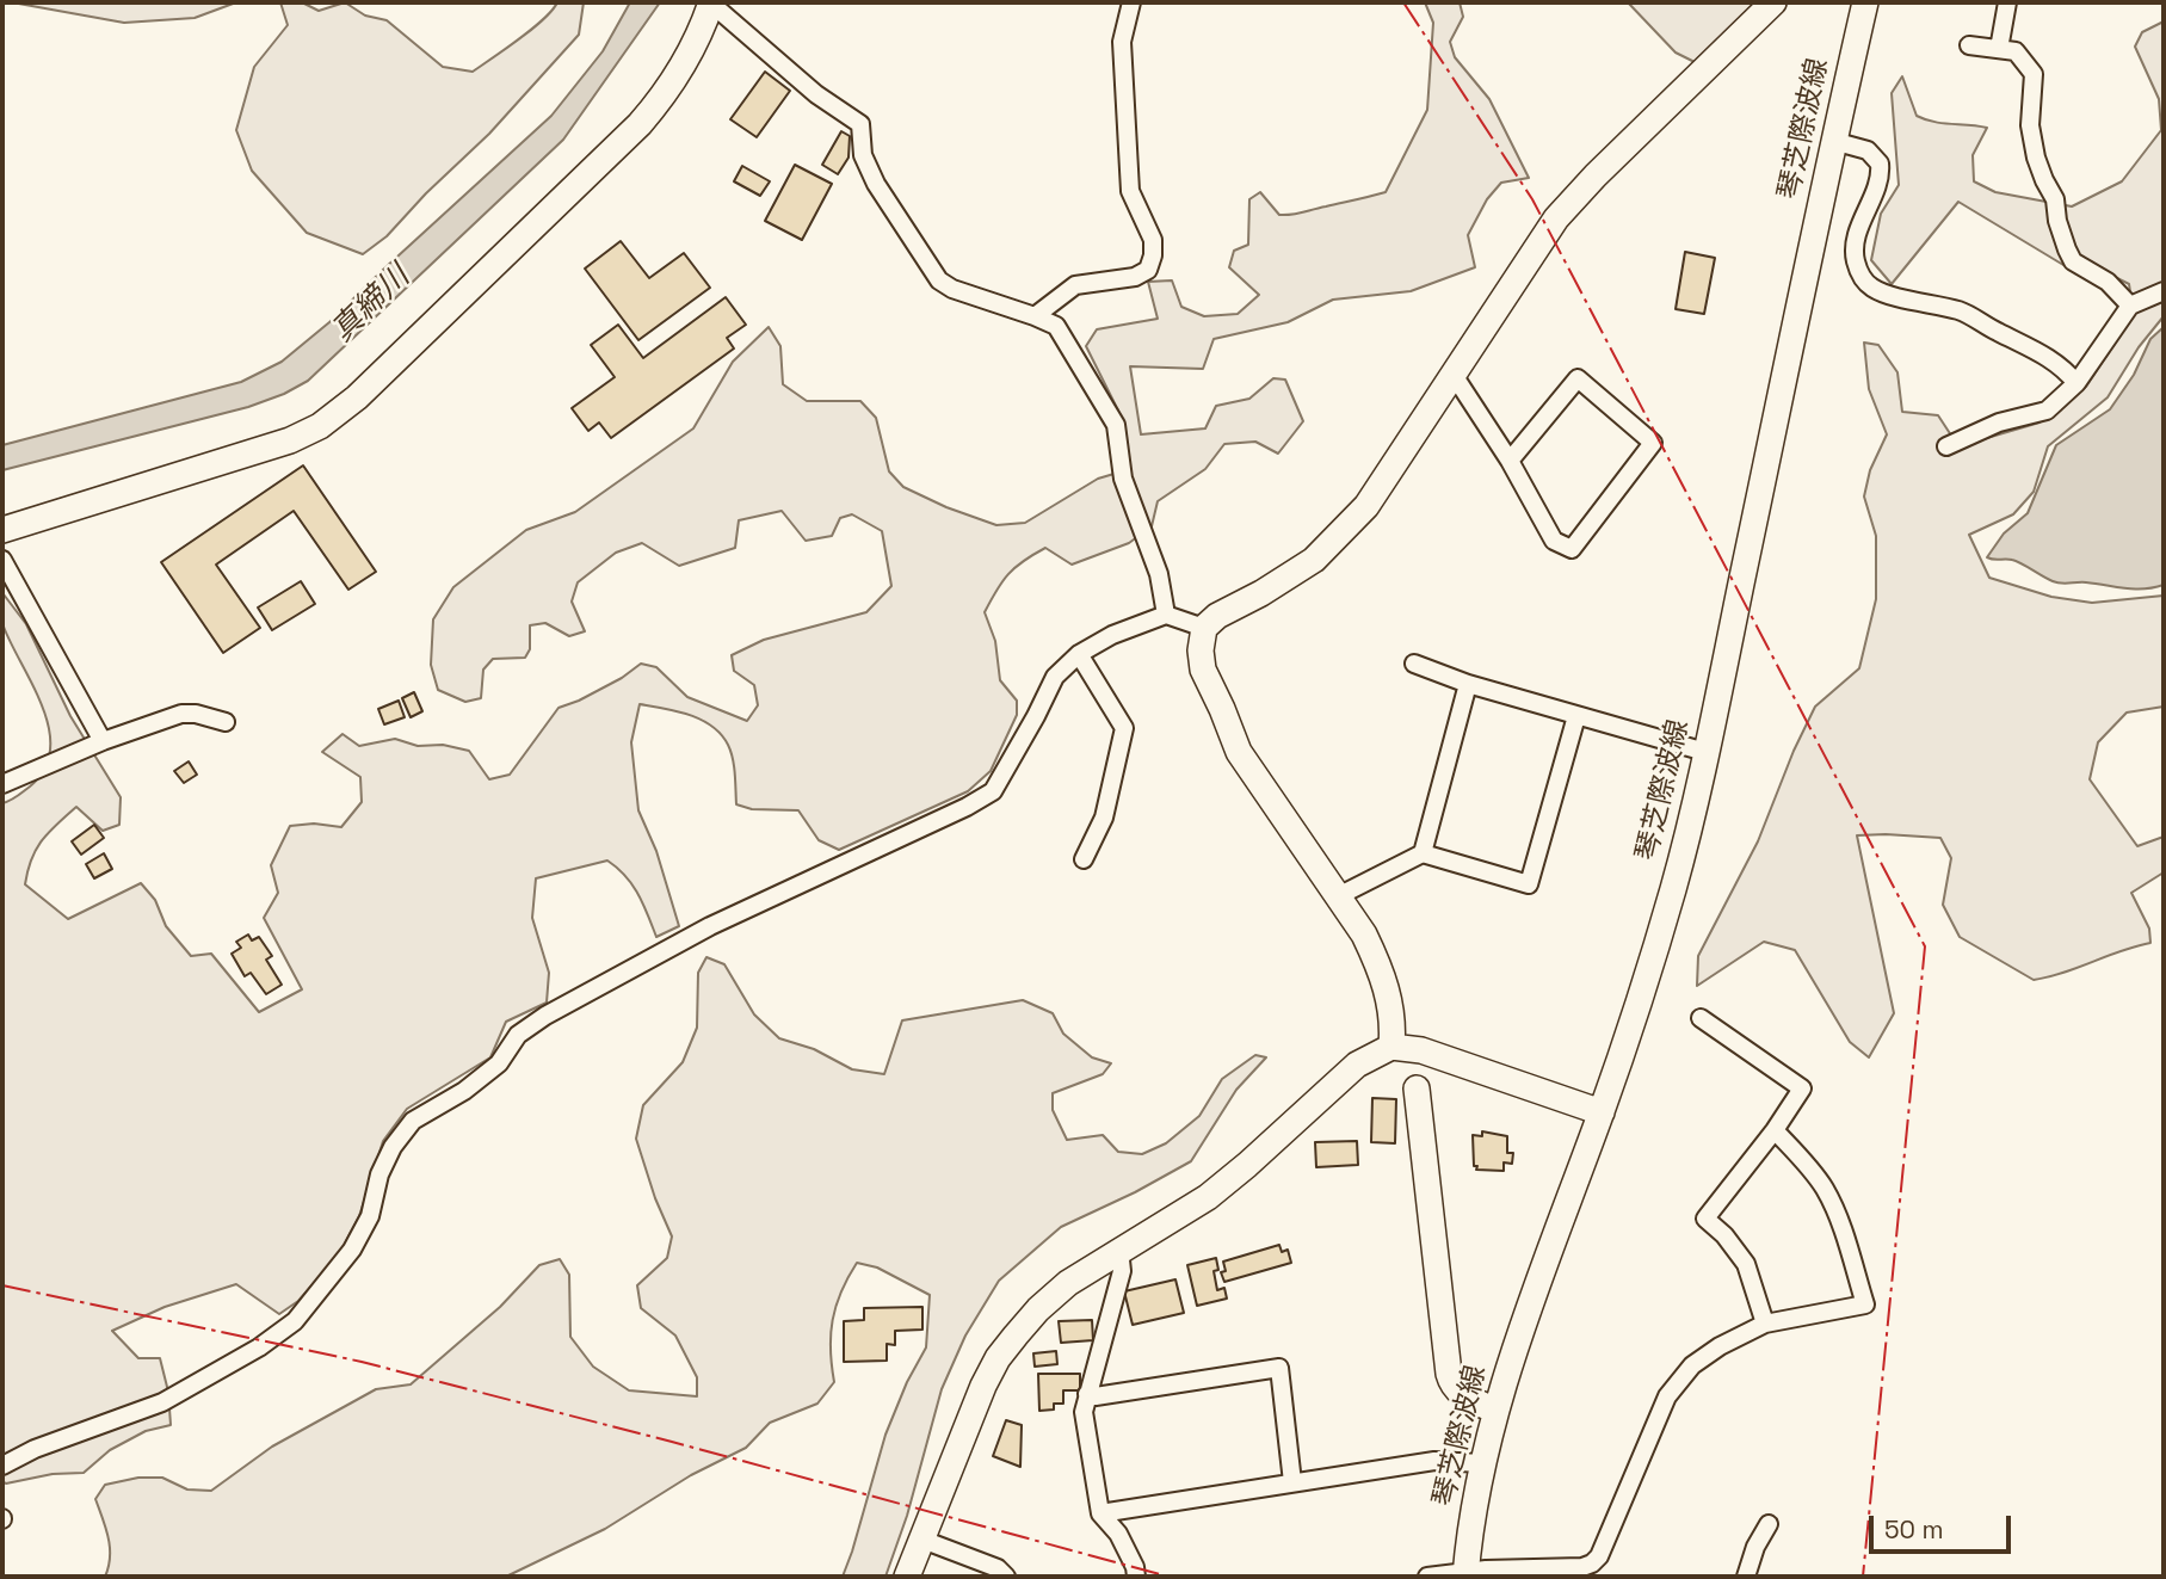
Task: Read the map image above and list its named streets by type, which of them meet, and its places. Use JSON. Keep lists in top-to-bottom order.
{
  "streets": {
    "street": ["琴芝際波線"]
  },
  "water": ["真締川"],
  "scale_bar": "50 m"
}
